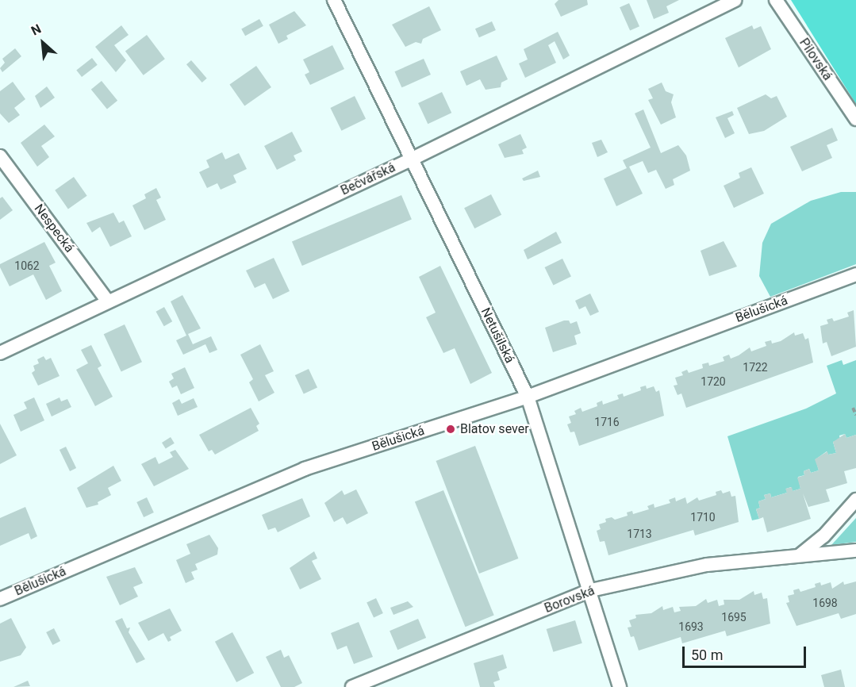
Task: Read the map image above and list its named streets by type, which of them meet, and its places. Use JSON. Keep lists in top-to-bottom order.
{
  "streets": {
    "street": [
      "Pilovská",
      "Bečvářská",
      "Nespecká",
      "Bělušická",
      "Netušilská",
      "Borovská"
    ]
  },
  "crossings": [
    ["Bečvářská", "Nespecká"],
    ["Bečvářská", "Netušilská"],
    ["Bělušická", "Netušilská"],
    ["Netušilská", "Borovská"]
  ],
  "places": ["Blatov sever"],
  "house_numbers": [
    "1062",
    "1722",
    "1720",
    "1716",
    "1710",
    "1713",
    "1698",
    "1695",
    "1693"
  ],
  "scale_bar": "50 m",
  "north": "top left"
}
